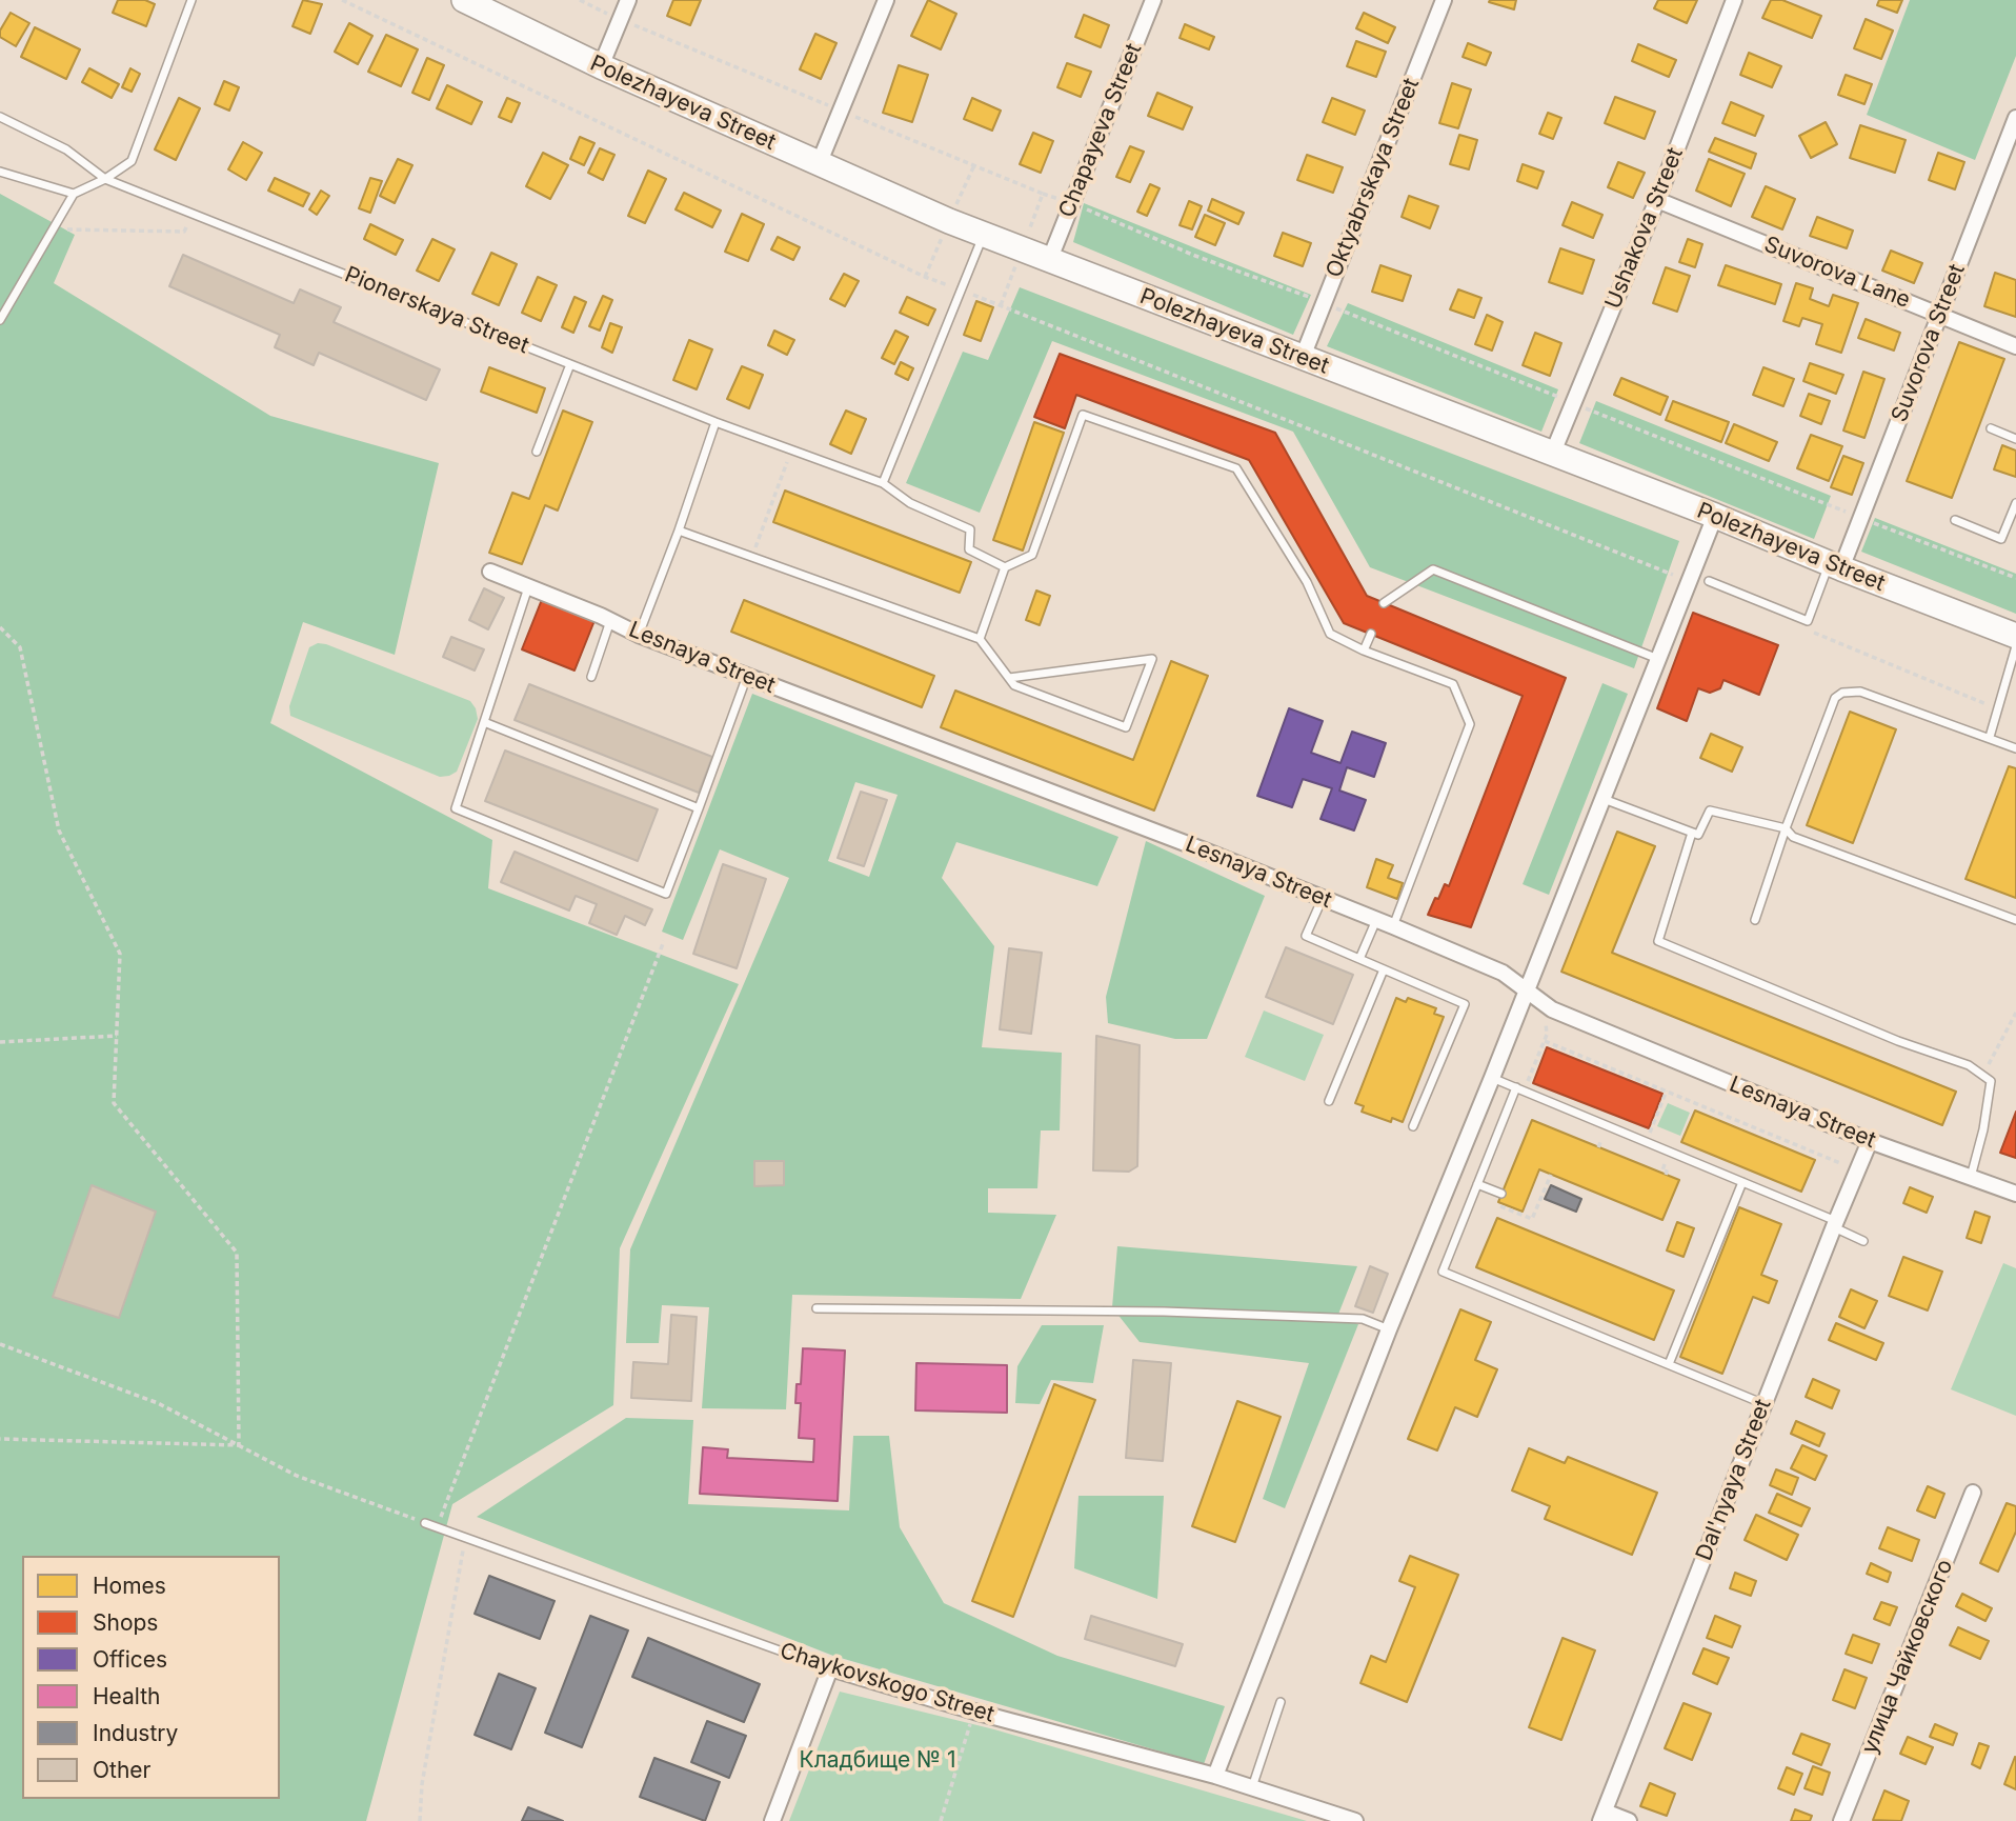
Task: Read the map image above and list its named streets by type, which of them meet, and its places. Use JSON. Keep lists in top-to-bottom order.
{
  "streets": {
    "main road": ["Polezhayeva Street"],
    "street": [
      "Chapayeva Street",
      "Oktyabrskaya Street",
      "Ushakova Street",
      "Suvorova Lane",
      "Suvorova Street",
      "Lesnaya Street",
      "Dal'nyaya Street",
      "улица Чайковского",
      "Chaykovskogo Street"
    ],
    "lane": ["Pionerskaya Street"]
  },
  "crossings": [
    ["Polezhayeva Street", "Chapayeva Street"],
    ["Polezhayeva Street", "Oktyabrskaya Street"],
    ["Polezhayeva Street", "Ushakova Street"],
    ["Polezhayeva Street", "Suvorova Street"],
    ["Ushakova Street", "Suvorova Lane"],
    ["Suvorova Lane", "Suvorova Street"],
    ["Lesnaya Street", "Dal'nyaya Street"]
  ],
  "parks": ["Кладбище № 1"],
  "legend": [
    "Homes",
    "Shops",
    "Offices",
    "Health",
    "Industry",
    "Other"
  ]
}
